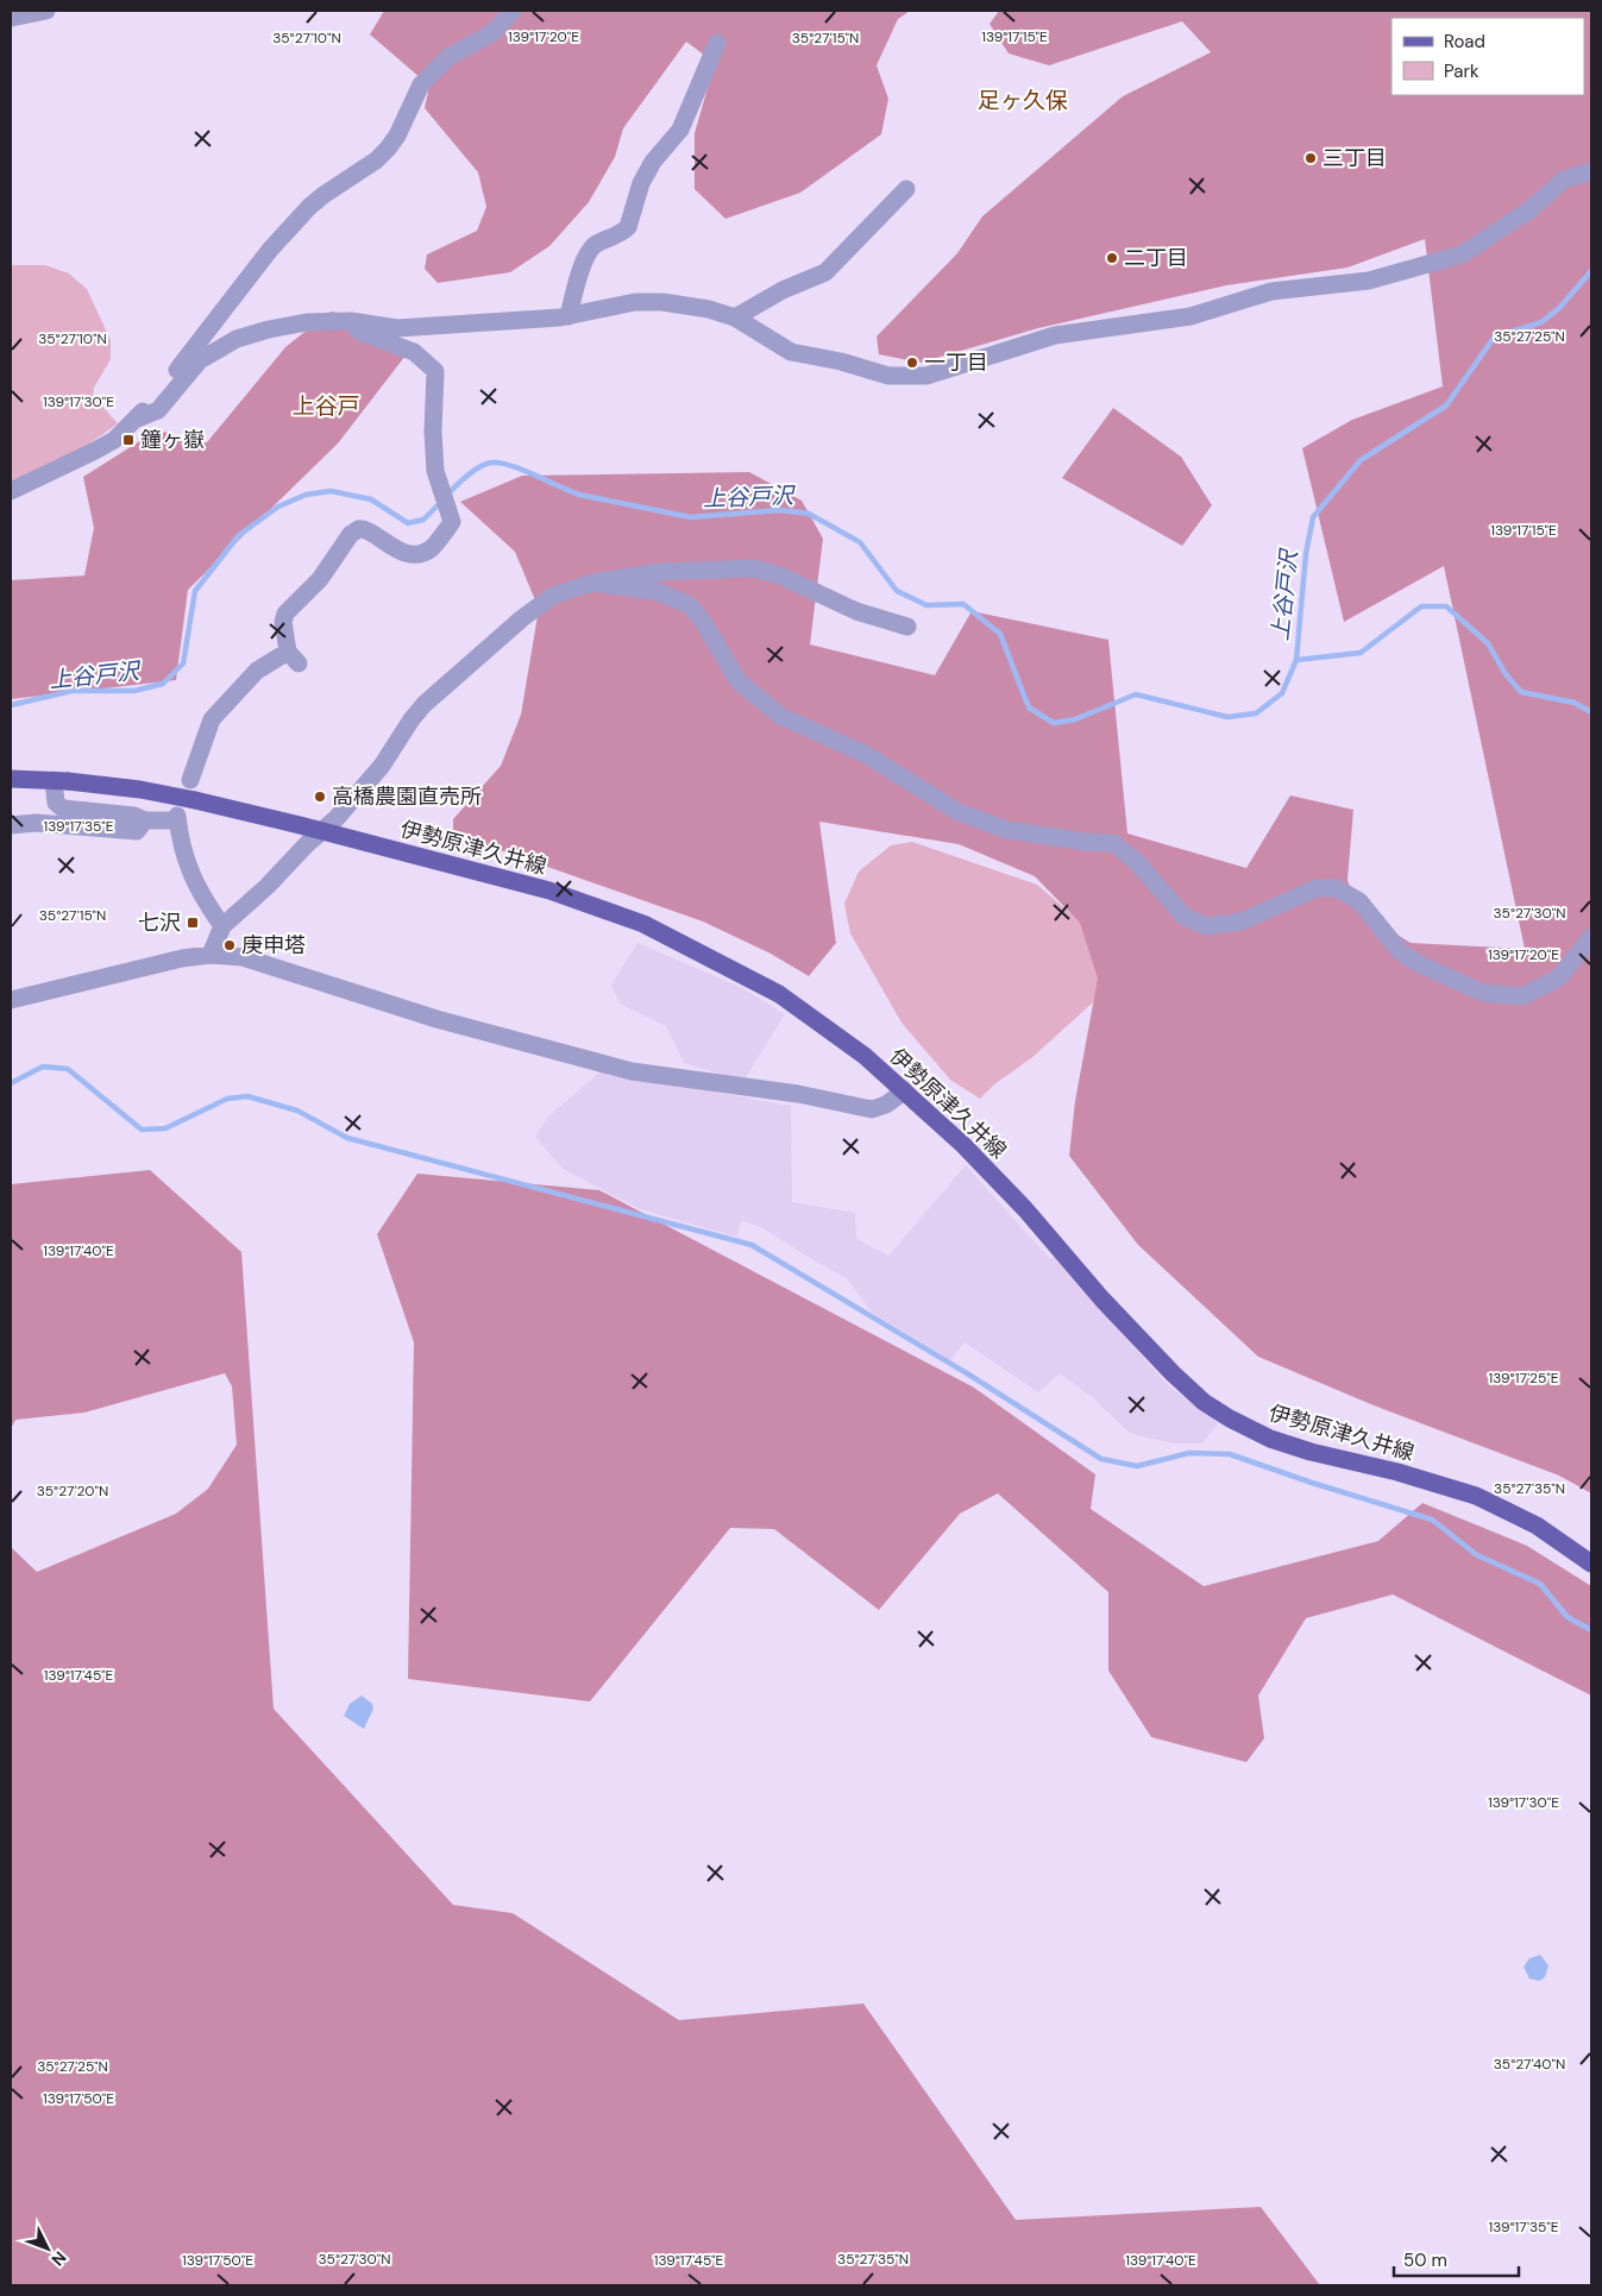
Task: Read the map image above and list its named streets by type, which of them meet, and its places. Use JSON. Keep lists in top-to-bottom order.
{
  "streets": {
    "main road": ["伊勢原津久井線"]
  },
  "districts": ["足ヶ久保", "上谷戸"],
  "water": ["上谷戸沢"],
  "places": {
    "other": [
      "三丁目",
      "二丁目",
      "一丁目",
      "高橋農園直売所",
      "庚申塔"
    ],
    "transit": ["鐘ヶ嶽", "七沢"]
  },
  "legend": ["Road", "Park"],
  "scale_bar": "50 m",
  "north": "bottom right",
  "coordinates": [
    "139°17'15\"E",
    "139°17'20\"E",
    "35°27'15\"N",
    "35°27'10\"N",
    "35°27'25\"N",
    "139°17'30\"E",
    "139°17'35\"E",
    "35°27'30\"N",
    "139°17'40\"E",
    "139°17'25\"E",
    "35°27'35\"N",
    "35°27'20\"N",
    "139°17'45\"E",
    "35°27'40\"N",
    "139°17'50\"E"
  ]
}
